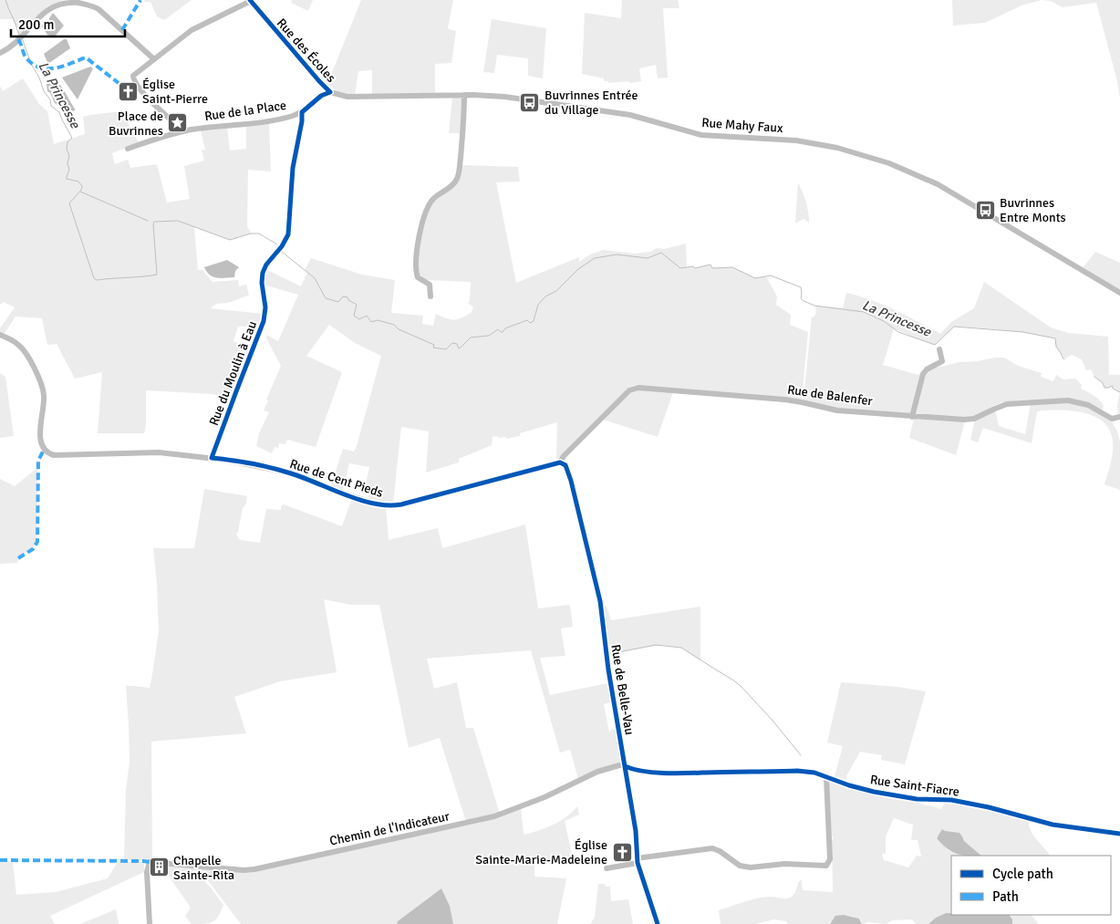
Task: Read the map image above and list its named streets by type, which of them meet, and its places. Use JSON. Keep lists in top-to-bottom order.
{
  "streets": {
    "street": [
      "Rue des Écoles",
      "Rue de la Place",
      "Rue Mahy Faux",
      "Rue du Moulin à Eau",
      "Rue de Balenfer",
      "Rue de Cent Pieds",
      "Rue de Belle-Vau",
      "Rue Saint-Fiacre",
      "Chemin de l'Indicateur"
    ]
  },
  "crossings": [
    ["Rue des Écoles", "Rue de la Place"],
    ["Rue des Écoles", "Rue Mahy Faux"],
    ["Rue de la Place", "Rue Mahy Faux"],
    ["Rue de la Place", "Rue du Moulin à Eau"],
    ["Rue du Moulin à Eau", "Rue de Cent Pieds"],
    ["Rue de Balenfer", "Rue de Cent Pieds"],
    ["Rue de Balenfer", "Rue de Belle-Vau"],
    ["Rue de Cent Pieds", "Rue de Belle-Vau"],
    ["Rue de Belle-Vau", "Rue Saint-Fiacre"],
    ["Rue de Belle-Vau", "Chemin de l'Indicateur"],
    ["Rue Saint-Fiacre", "Chemin de l'Indicateur"]
  ],
  "water": ["La Princesse"],
  "places": {
    "church": ["Église Saint-Pierre", "Église Sainte-Marie-Madeleine"],
    "bus stop": ["Buvrinnes Entrée du Village", "Buvrinnes Entre Monts"],
    "place": ["Place de Buvrinnes"],
    "building": ["Chapelle Sainte-Rita"]
  },
  "legend": ["Cycle path", "Path"],
  "scale_bar": "200 m"
}
